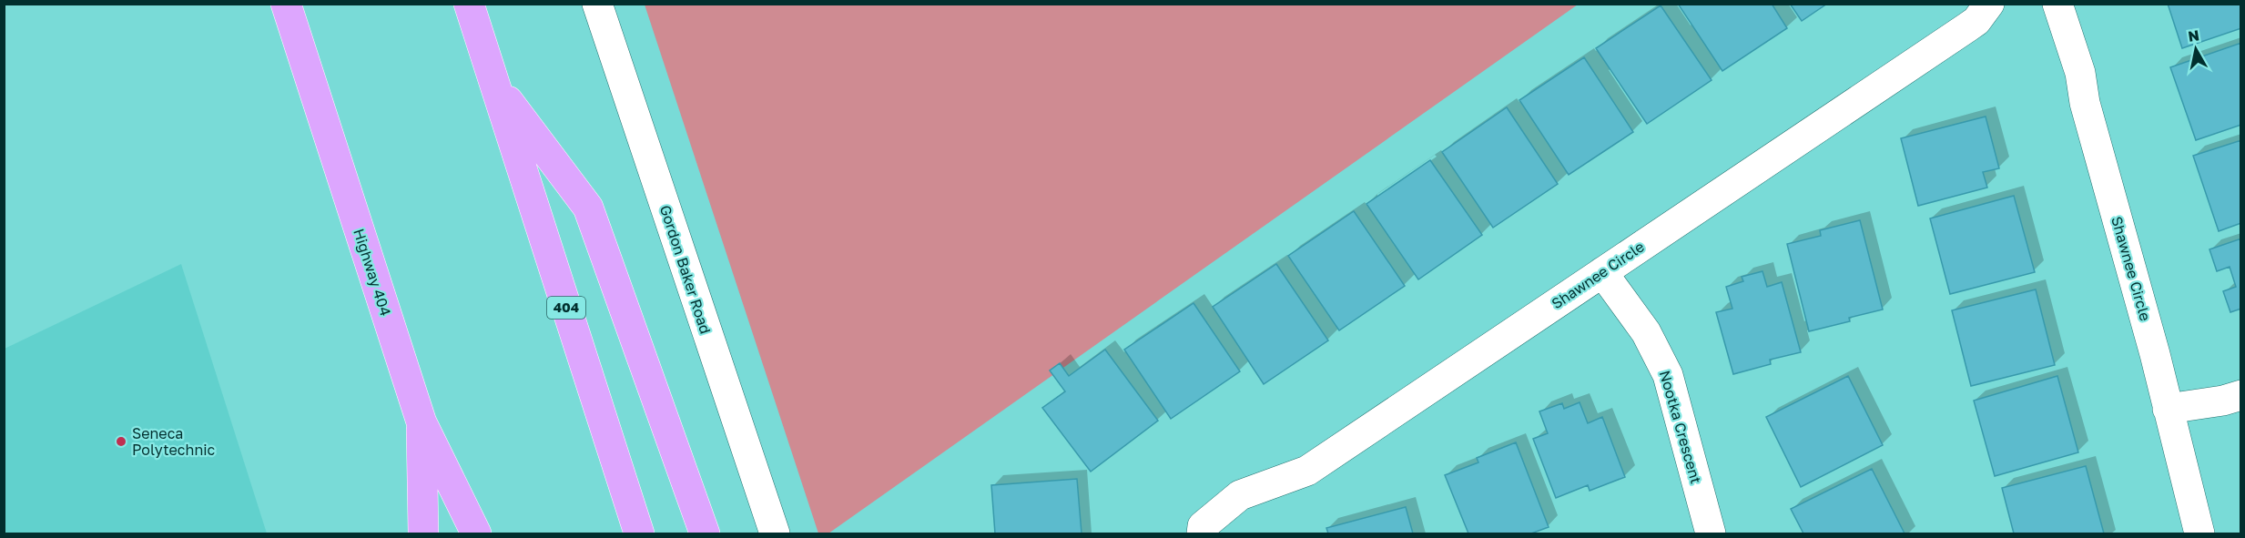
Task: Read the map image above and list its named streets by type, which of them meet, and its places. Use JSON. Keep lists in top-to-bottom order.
{
  "streets": {
    "highway": ["Highway 404", "404"],
    "street": ["Shawnee Circle", "Gordon Baker Road", "Nootka Crescent"]
  },
  "crossings": [
    ["Shawnee Circle", "Nootka Crescent"]
  ],
  "places": ["Seneca Polytechnic"],
  "north": "top"
}
